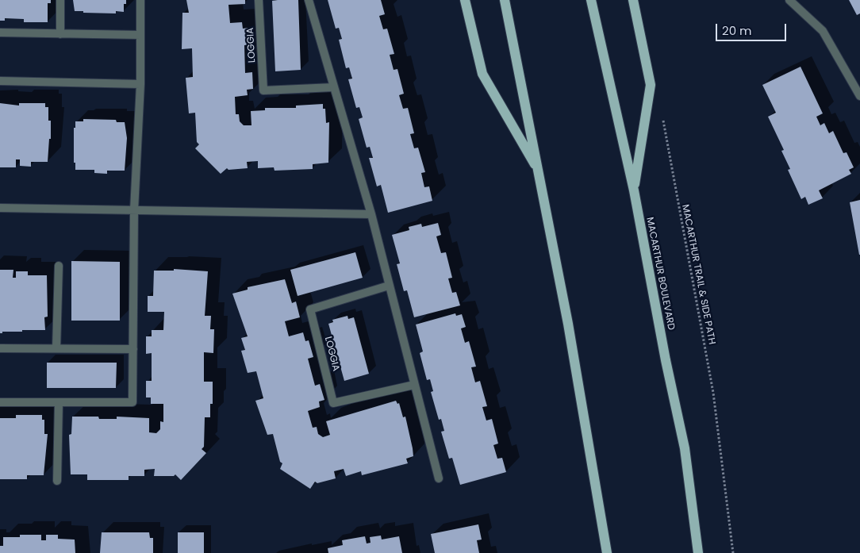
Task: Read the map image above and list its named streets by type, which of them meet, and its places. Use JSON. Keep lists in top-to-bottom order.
{
  "streets": {
    "main road": ["MACARTHUR BOULEVARD"],
    "street": ["LOGGIA"],
    "path": ["MACARTHUR TRAIL & SIDE PATH"]
  },
  "scale_bar": "20 m"
}
